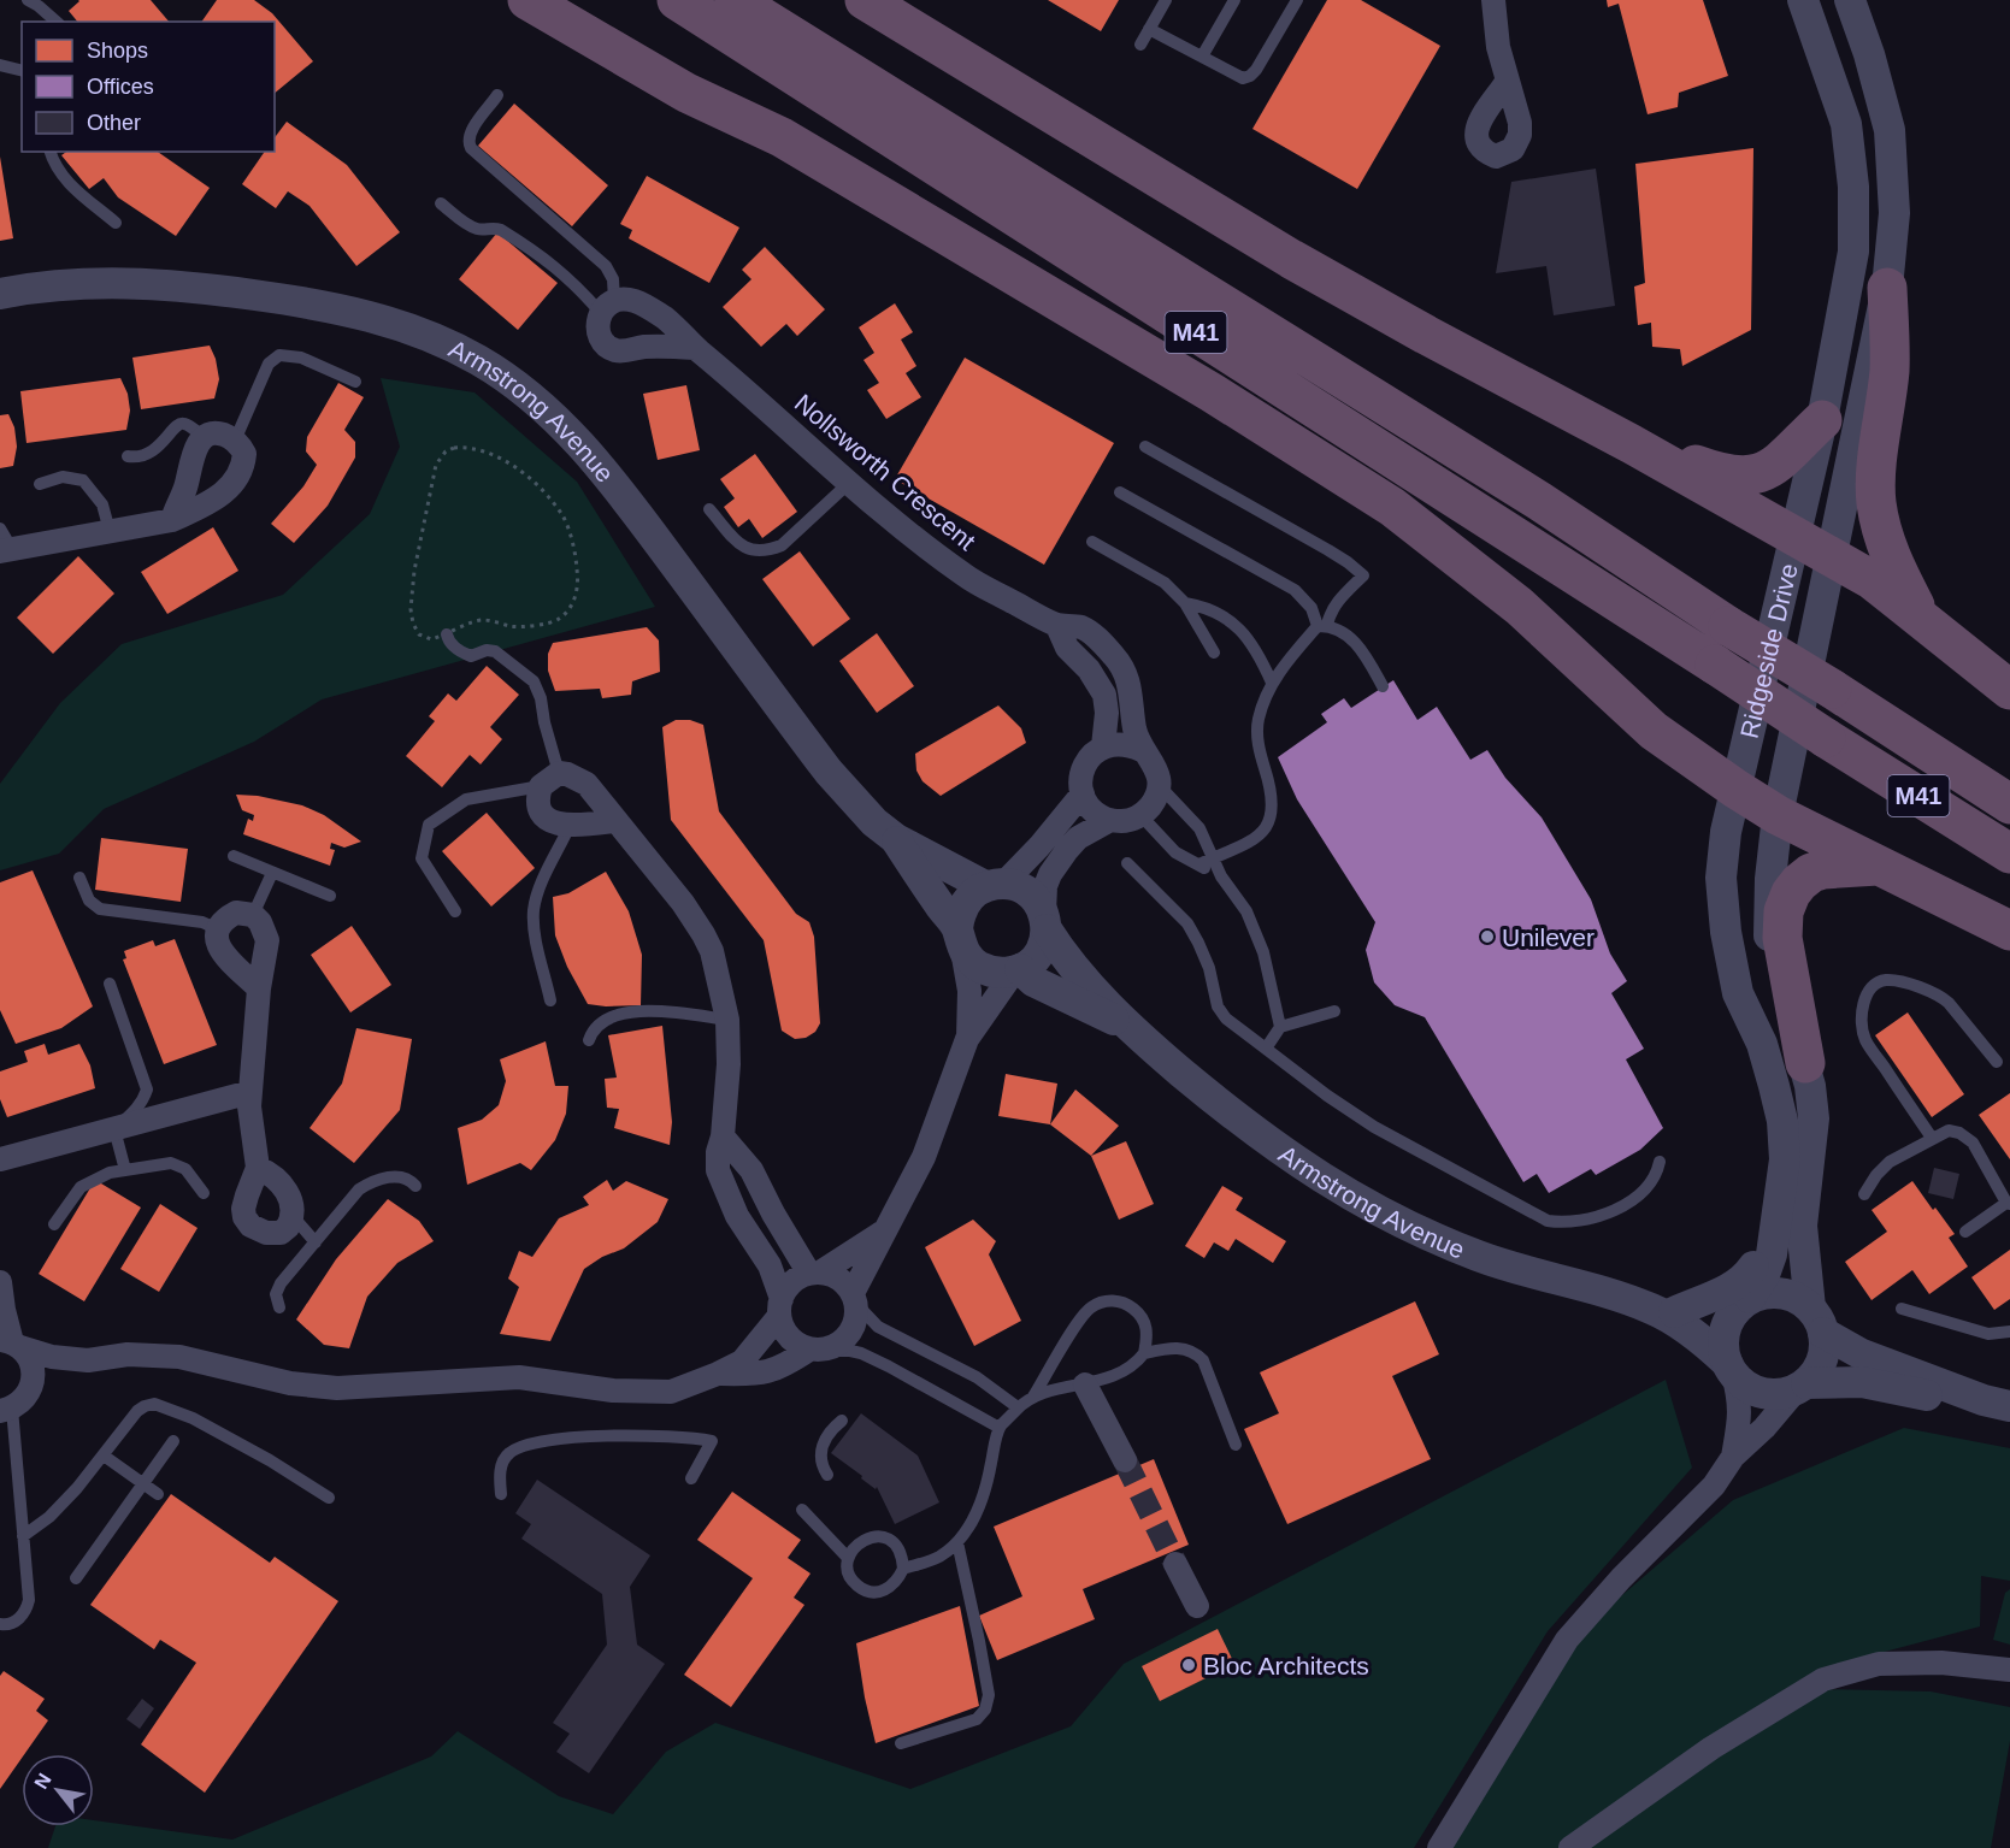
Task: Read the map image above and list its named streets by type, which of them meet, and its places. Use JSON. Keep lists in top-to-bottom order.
{
  "streets": {
    "highway": ["M41"],
    "street": ["Armstrong Avenue", "Nollsworth Crescent", "Ridgeside Drive"]
  },
  "crossings": [
    ["Armstrong Avenue", "Ridgeside Drive"]
  ],
  "places": ["Unilever", "Bloc Architects"],
  "legend": ["Shops", "Offices", "Other"],
  "north": "top left"
}
